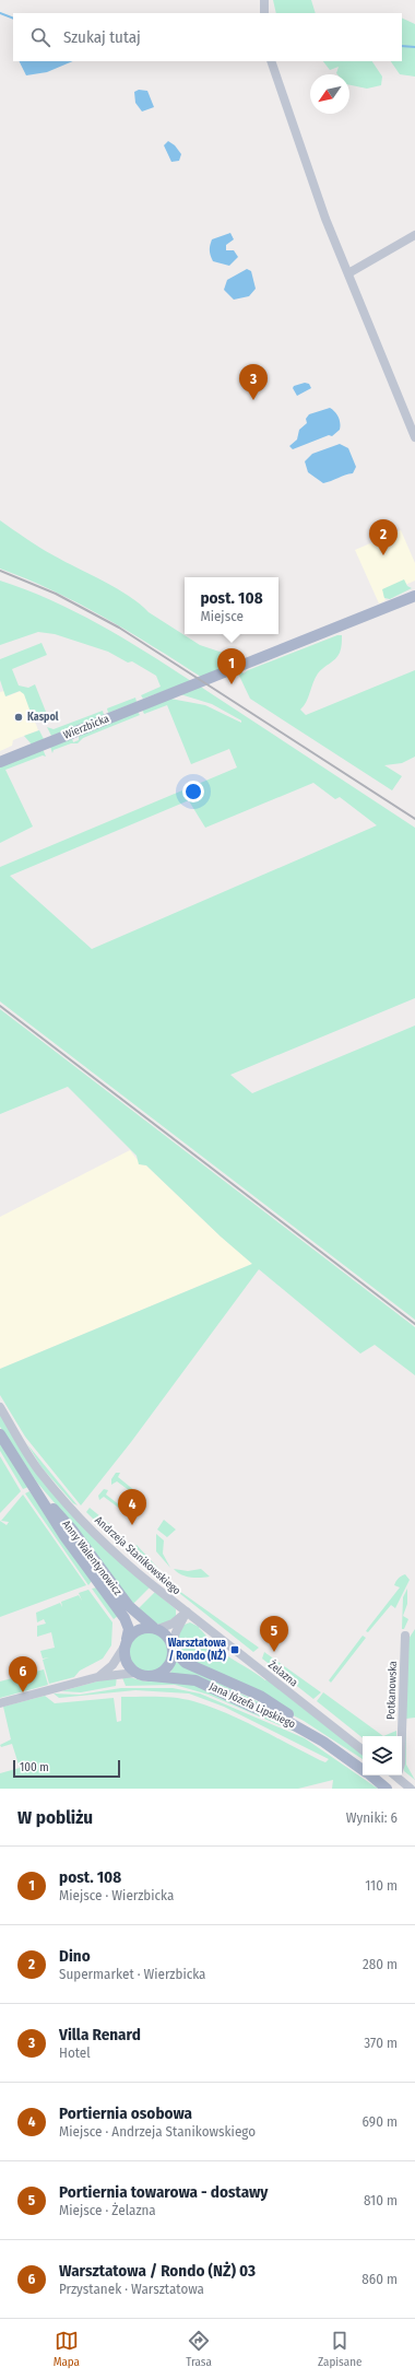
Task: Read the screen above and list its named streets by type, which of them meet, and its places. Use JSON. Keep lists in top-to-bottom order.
{
  "streets": {
    "main road": ["Wierzbicka", "Anny Walentynowicz", "Jana Józefa Lipskiego"],
    "street": ["Andrzeja Stanikowskiego", "Żelazna", "Potkanowska"]
  },
  "crossings": [
    ["Andrzeja Stanikowskiego", "Żelazna"],
    ["Anny Walentynowicz", "Jana Józefa Lipskiego"]
  ],
  "places": {
    "other": ["Kaspol"],
    "transit": ["Warsztatowa / Rondo (NŻ)"]
  },
  "scale_bar": "100 m",
  "north": "bottom left",
  "page": {
    "search": "Szukaj tutaj",
    "pins": [
      "3",
      "2",
      "1",
      "4",
      "5",
      "6"
    ],
    "popup": ["post. 108", "Miejsce"],
    "scale": "100 m",
    "heading": ["W pobliżu", "Wyniki: 6"],
    "list": [
      {
        "mark": "1",
        "name": "post. 108",
        "note": "Miejsce · Wierzbicka",
        "value": "110 m"
      },
      {
        "mark": "2",
        "name": "Dino",
        "note": "Supermarket · Wierzbicka",
        "value": "280 m"
      },
      {
        "mark": "3",
        "name": "Villa Renard",
        "note": "Hotel",
        "value": "370 m"
      },
      {
        "mark": "4",
        "name": "Portiernia osobowa",
        "note": "Miejsce · Andrzeja Stanikowskiego",
        "value": "690 m"
      },
      {
        "mark": "5",
        "name": "Portiernia towarowa - dostawy",
        "note": "Miejsce · Żelazna",
        "value": "810 m"
      },
      {
        "mark": "6",
        "name": "Warsztatowa / Rondo (NŻ) 03",
        "note": "Przystanek · Warsztatowa",
        "value": "860 m"
      }
    ],
    "nav": ["Mapa", "Trasa", "Zapisane"]
  }
}
